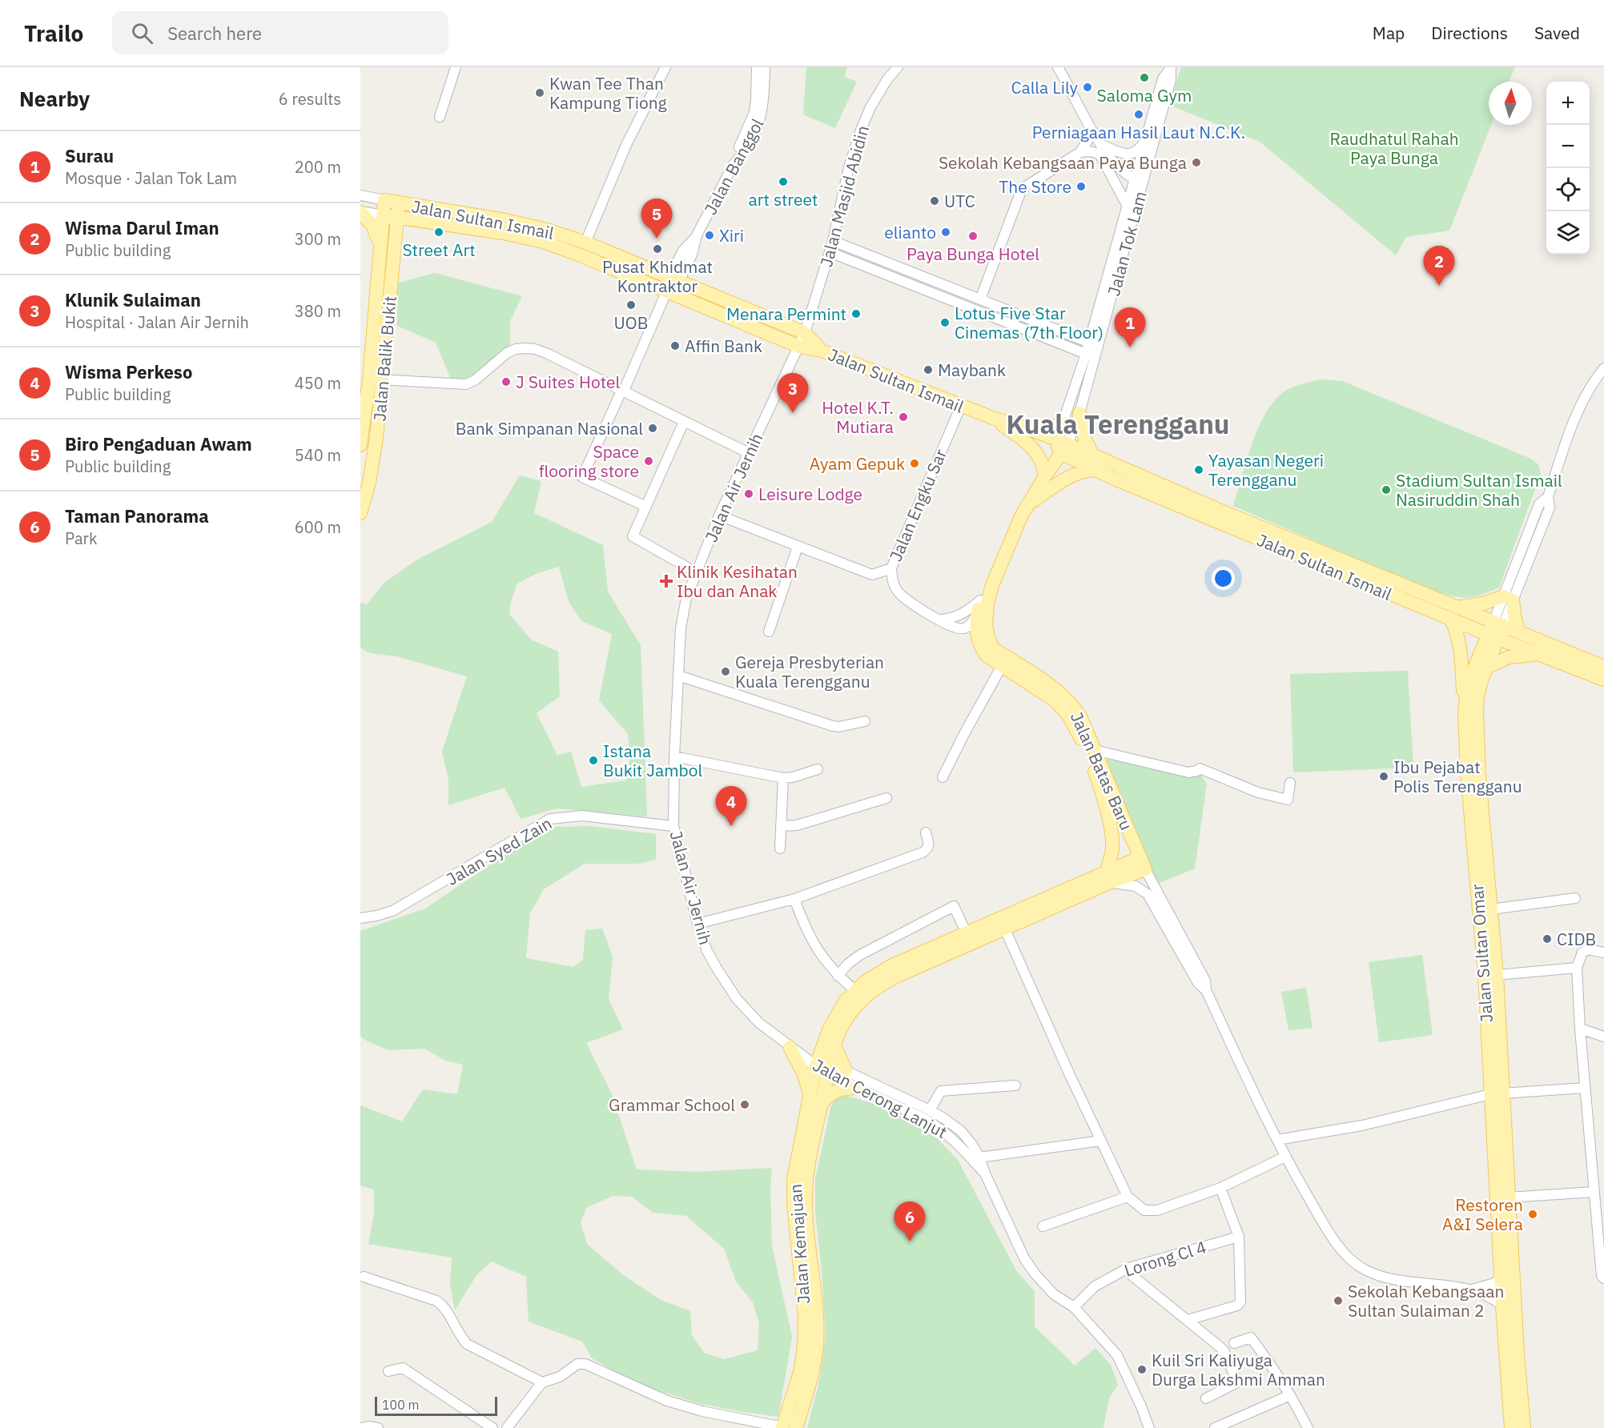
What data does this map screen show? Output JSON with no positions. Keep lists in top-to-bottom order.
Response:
{
  "streets": {
    "main road": [
      "Jalan Sultan Ismail",
      "Jalan Balik Bukit",
      "Jalan Batas Baru",
      "Jalan Sultan Omar",
      "Jalan Kemajuan"
    ],
    "street": [
      "Jalan Banggol",
      "Jalan Masjid Abidin",
      "Jalan Tok Lam",
      "Jalan Air Jernih",
      "Jalan Engku Sar",
      "Jalan Syed Zain",
      "Jalan Cerong Lanjut",
      "Lorong Cl 4"
    ]
  },
  "crossings": [
    ["Jalan Banggol", "Jalan Sultan Ismail"],
    ["Jalan Masjid Abidin", "Jalan Sultan Ismail"],
    ["Jalan Masjid Abidin", "Jalan Air Jernih"],
    ["Jalan Sultan Ismail", "Jalan Tok Lam"],
    ["Jalan Sultan Ismail", "Jalan Balik Bukit"],
    ["Jalan Sultan Ismail", "Jalan Air Jernih"],
    ["Jalan Sultan Ismail", "Jalan Engku Sar"],
    ["Jalan Sultan Ismail", "Jalan Batas Baru"],
    ["Jalan Sultan Ismail", "Jalan Sultan Omar"],
    ["Jalan Tok Lam", "Jalan Batas Baru"],
    ["Jalan Air Jernih", "Jalan Engku Sar"],
    ["Jalan Air Jernih", "Jalan Syed Zain"],
    ["Jalan Air Jernih", "Jalan Cerong Lanjut"],
    ["Jalan Air Jernih", "Jalan Kemajuan"],
    ["Jalan Cerong Lanjut", "Jalan Kemajuan"],
    ["Jalan Cerong Lanjut", "Lorong Cl 4"]
  ],
  "districts": ["Kuala Terengganu"],
  "parks": ["Raudhatul Rahah Paya Bunga"],
  "places": {
    "other": [
      "Saloma Gym",
      "Calla Lily",
      "Kwan Tee Than Kampung Tiong",
      "Perniagaan Hasil Laut N.C.K.",
      "Sekolah Kebangsaan Paya Bunga",
      "art street",
      "The Store",
      "UTC",
      "Street Art",
      "elianto",
      "Xiri",
      "Paya Bunga Hotel",
      "Pusat Khidmat Kontraktor",
      "UOB",
      "Menara Permint",
      "Lotus Five Star Cinemas (7th Floor)",
      "Affin Bank",
      "Maybank",
      "J Suites Hotel",
      "Hotel K.T. Mutiara",
      "Bank Simpanan Nasional",
      "Space flooring store",
      "Ayam Gepuk",
      "Yayasan Negeri Terengganu",
      "Stadium Sultan Ismail Nasiruddin Shah",
      "Leisure Lodge",
      "Gereja Presbyterian Kuala Terengganu",
      "Istana Bukit Jambol",
      "Ibu Pejabat Polis Terengganu",
      "CIDB",
      "Grammar School",
      "Restoren A&I Selera",
      "Sekolah Kebangsaan Sultan Sulaiman 2",
      "Kuil Sri Kaliyuga Durga Lakshmi Amman"
    ],
    "health": ["Klinik Kesihatan Ibu dan Anak"]
  },
  "scale_bar": "100 m",
  "north": "top",
  "page": {
    "header": "Trailo",
    "search": "Search here",
    "nav": ["Map", "Directions", "Saved"],
    "heading": ["Nearby", "6 results"],
    "map_buttons": ["+", "−"],
    "list": [
      {
        "mark": "1",
        "name": "Surau",
        "note": "Mosque · Jalan Tok Lam",
        "value": "200 m"
      },
      {
        "mark": "2",
        "name": "Wisma Darul Iman",
        "note": "Public building",
        "value": "300 m"
      },
      {
        "mark": "3",
        "name": "Klunik Sulaiman",
        "note": "Hospital · Jalan Air Jernih",
        "value": "380 m"
      },
      {
        "mark": "4",
        "name": "Wisma Perkeso",
        "note": "Public building",
        "value": "450 m"
      },
      {
        "mark": "5",
        "name": "Biro Pengaduan Awam",
        "note": "Public building",
        "value": "540 m"
      },
      {
        "mark": "6",
        "name": "Taman Panorama",
        "note": "Park",
        "value": "600 m"
      }
    ],
    "pins": [
      "5",
      "2",
      "1",
      "3",
      "4",
      "6"
    ],
    "scale": "100 m"
  }
}
